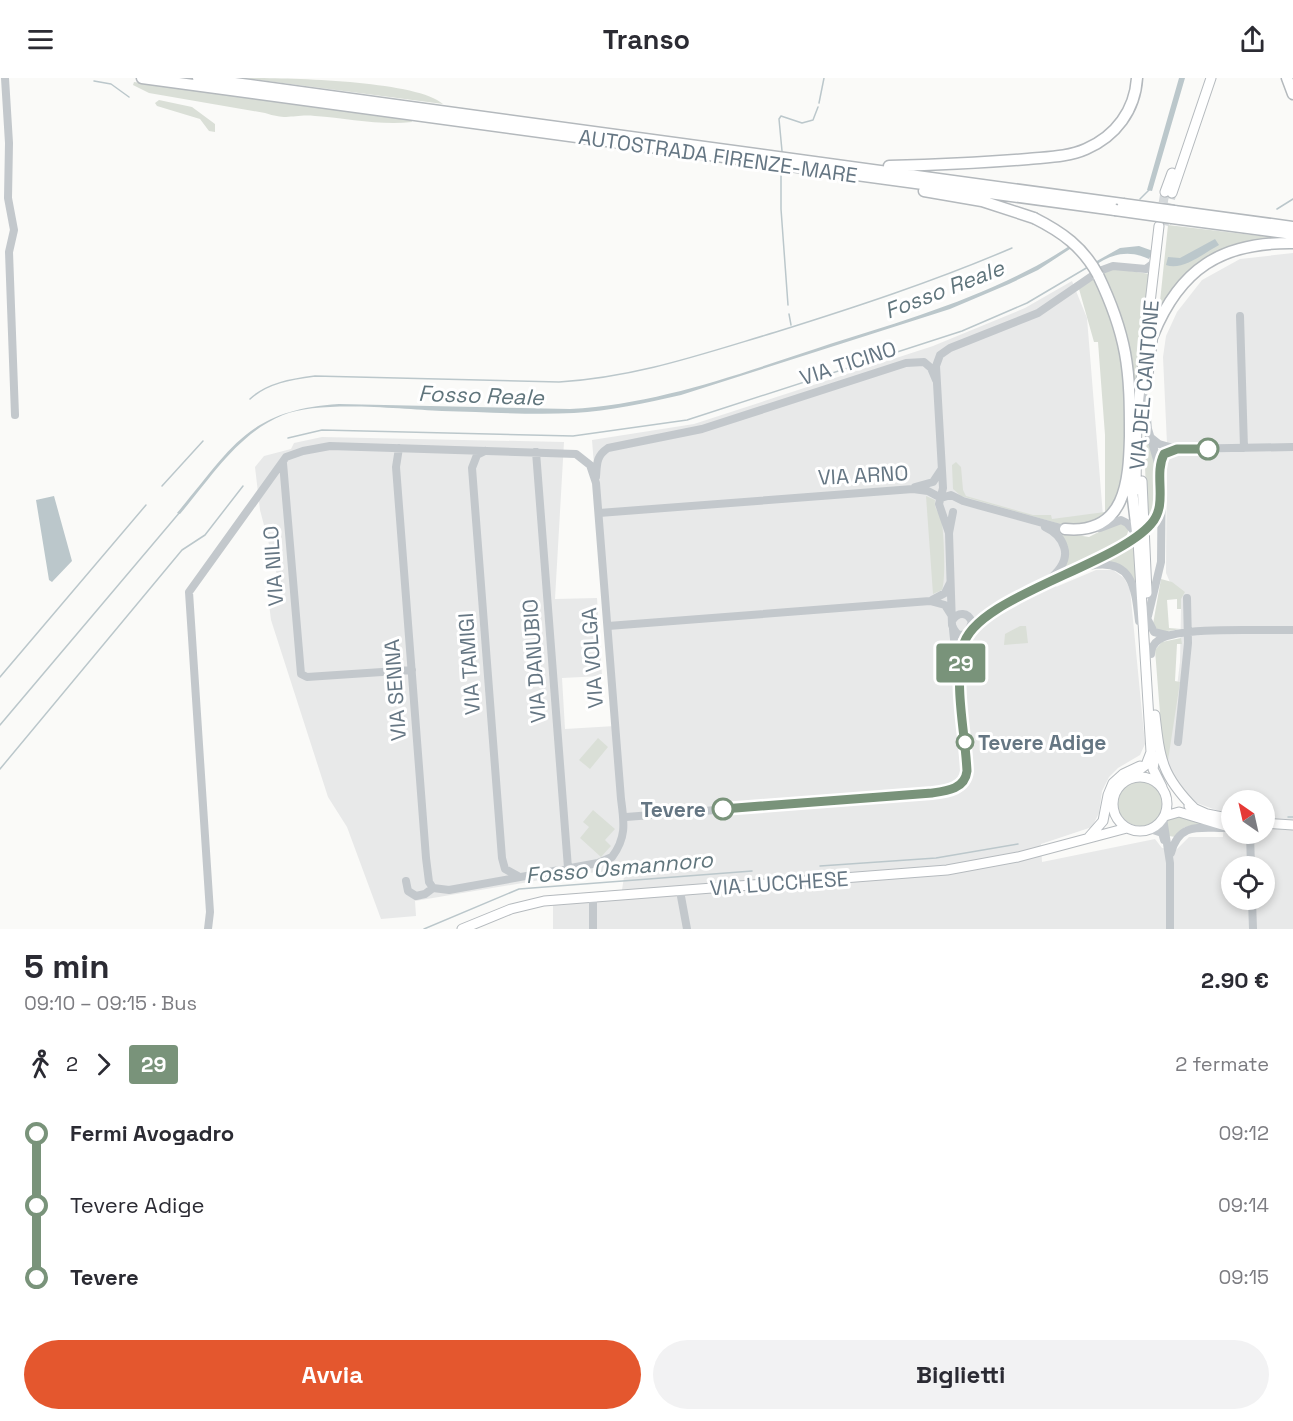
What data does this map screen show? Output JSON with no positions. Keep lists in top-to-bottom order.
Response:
{
  "streets": {
    "highway": ["AUTOSTRADA FIRENZE-MARE"],
    "main road": ["VIA DEL CANTONE", "VIA LUCCHESE"],
    "street": [
      "VIA TICINO",
      "VIA ARNO",
      "VIA NILO",
      "VIA VOLGA",
      "VIA DANUBIO",
      "VIA TAMIGI",
      "VIA SENNA"
    ]
  },
  "crossings": [
    ["AUTOSTRADA FIRENZE-MARE", "VIA DEL CANTONE"],
    ["VIA TICINO", "VIA VOLGA"],
    ["VIA DEL CANTONE", "VIA ARNO"],
    ["VIA DEL CANTONE", "VIA LUCCHESE"],
    ["VIA ARNO", "VIA VOLGA"],
    ["VIA NILO", "VIA SENNA"],
    ["VIA VOLGA", "VIA DANUBIO"],
    ["VIA VOLGA", "VIA SENNA"]
  ],
  "water": ["Fosso Reale", "Fosso Osmannoro"],
  "places": ["Tevere Adige", "Tevere"],
  "lines": ["bus line 29"],
  "north": "top left",
  "page": {
    "header": "Transo",
    "on_map": "29",
    "heading": ["5 min", "09:10 – 09:15 · Bus", "2.90 €"],
    "legs": ["2", "29", "2 fermate"],
    "list": [
      {
        "name": "Fermi Avogadro",
        "value": "09:12"
      },
      {
        "name": "Tevere Adige",
        "value": "09:14"
      },
      {
        "name": "Tevere",
        "value": "09:15"
      }
    ],
    "buttons": ["Avvia", "Biglietti"]
  }
}
